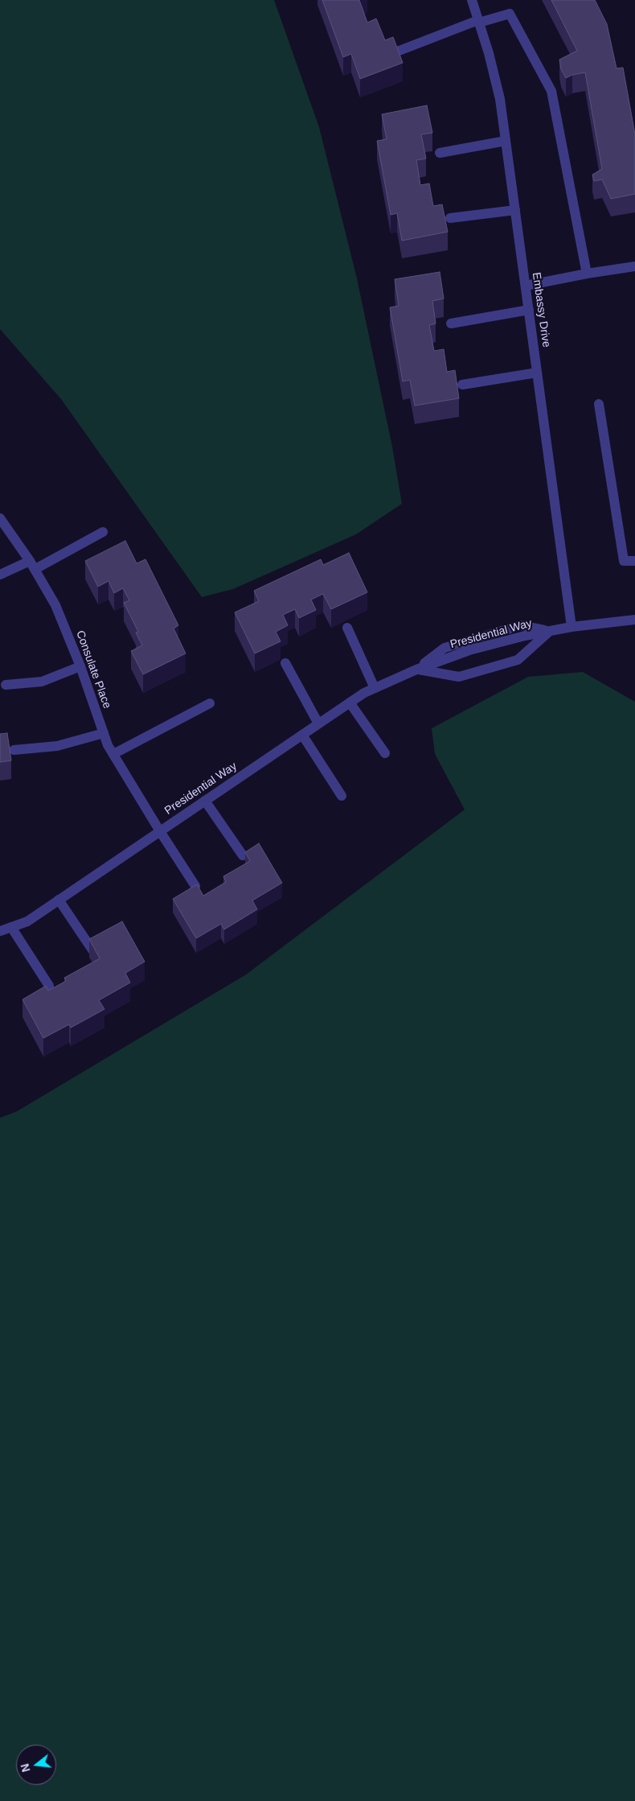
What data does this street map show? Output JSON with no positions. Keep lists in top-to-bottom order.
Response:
{
  "streets": {
    "street": ["Embassy Drive", "Presidential Way", "Consulate Place"]
  },
  "crossings": [
    ["Embassy Drive", "Presidential Way"],
    ["Presidential Way", "Consulate Place"]
  ],
  "north": "left"
}
